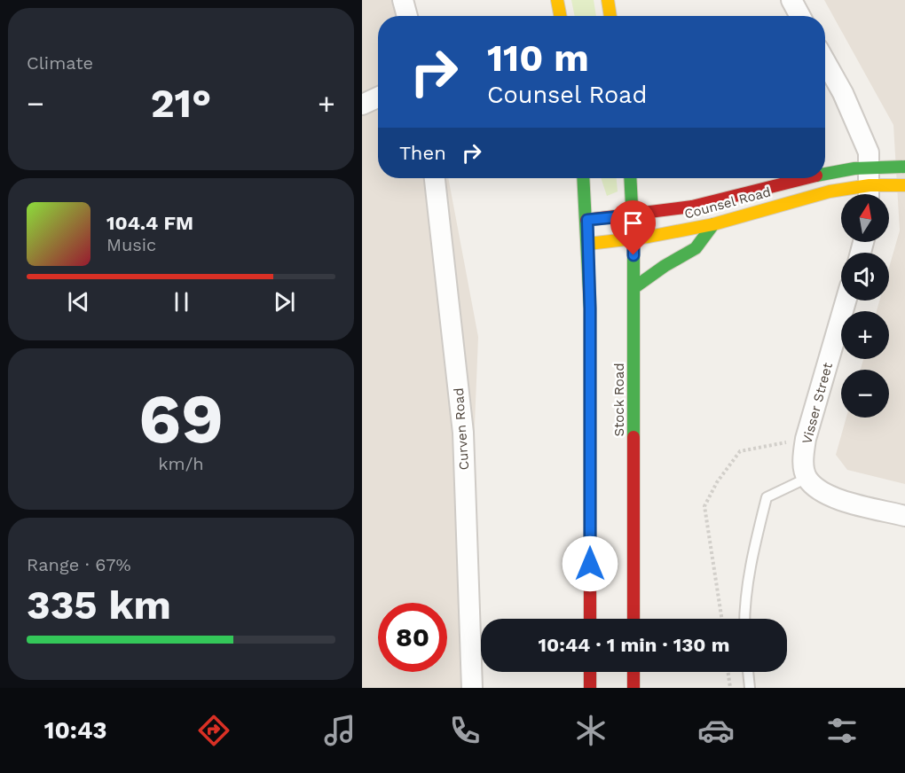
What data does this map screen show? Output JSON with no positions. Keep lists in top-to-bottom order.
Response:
{
  "streets": {
    "main road": ["Counsel Road", "Stock Road"],
    "street": ["Visser Street", "Curven Road"]
  },
  "crossings": [
    ["Counsel Road", "Stock Road"]
  ],
  "north": "top",
  "page": {
    "tile": [
      "Climate",
      ["69", "km/h"],
      ["Range · 67%", "335 km"]
    ],
    "turn": ["110 m", "Counsel Road"],
    "heat": ["−", "21°", "+"],
    "then": "Then",
    "map_buttons": ["+", "−"],
    "song": ["104.4 FM", "Music"],
    "limit": "80",
    "trip": "10:44 · 1 min · 130 m",
    "tabs": "10:43"
  }
}
